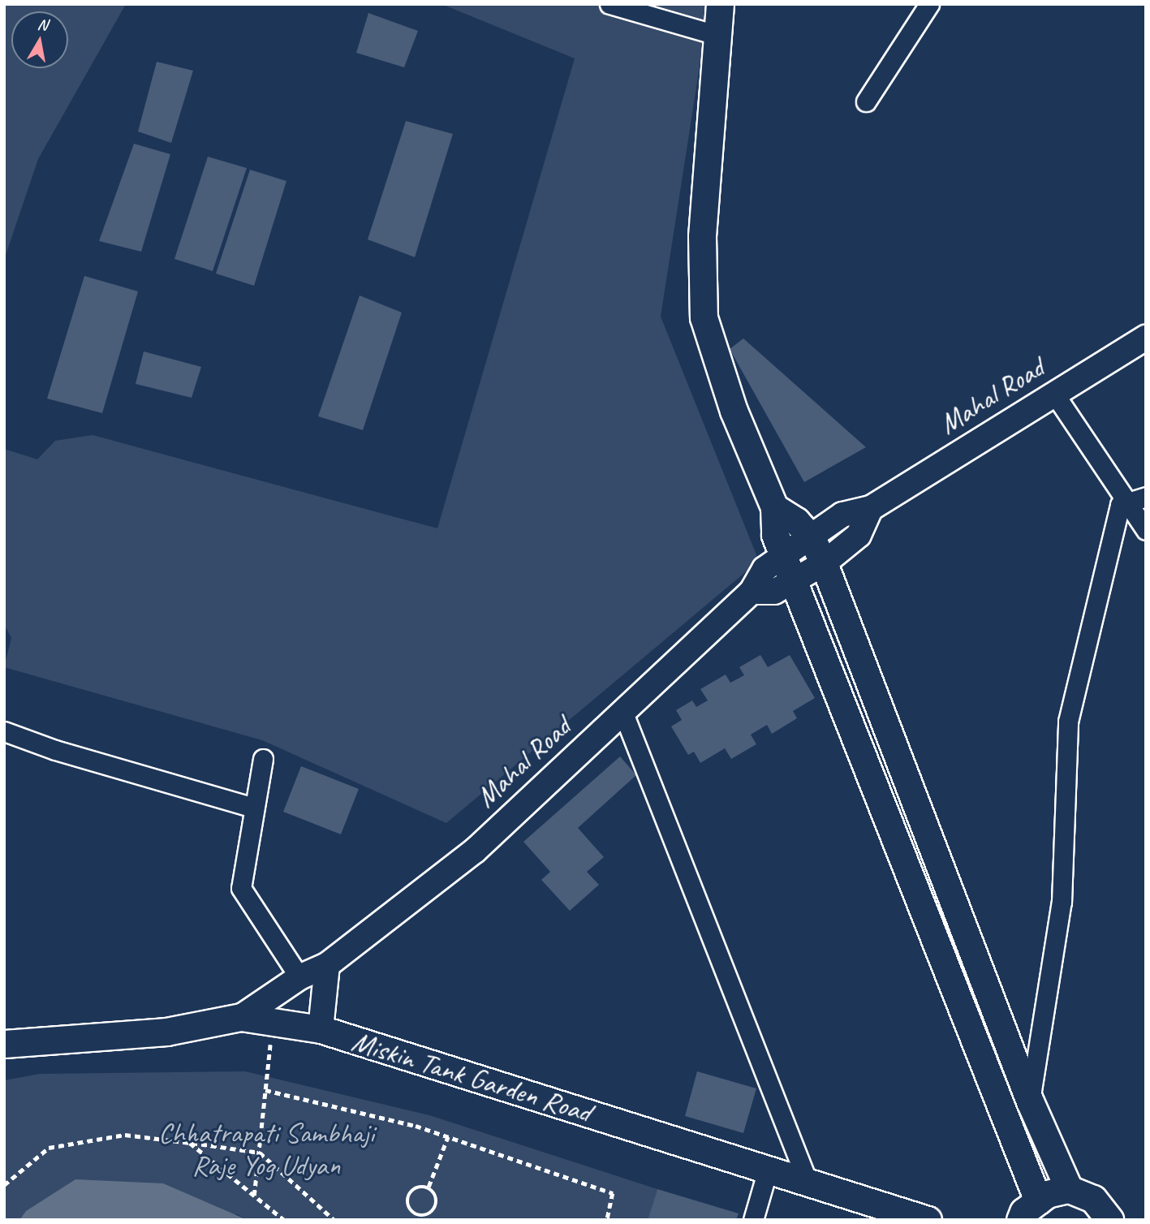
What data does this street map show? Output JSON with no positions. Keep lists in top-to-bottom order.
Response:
{
  "streets": {
    "main road": ["Miskin Tank Garden Road"],
    "street": ["Mahal Road"]
  },
  "crossings": [
    ["Mahal Road", "Miskin Tank Garden Road"]
  ],
  "parks": ["Chhatrapati Sambhaji Raje Yog Udyan"],
  "north": "top"
}
